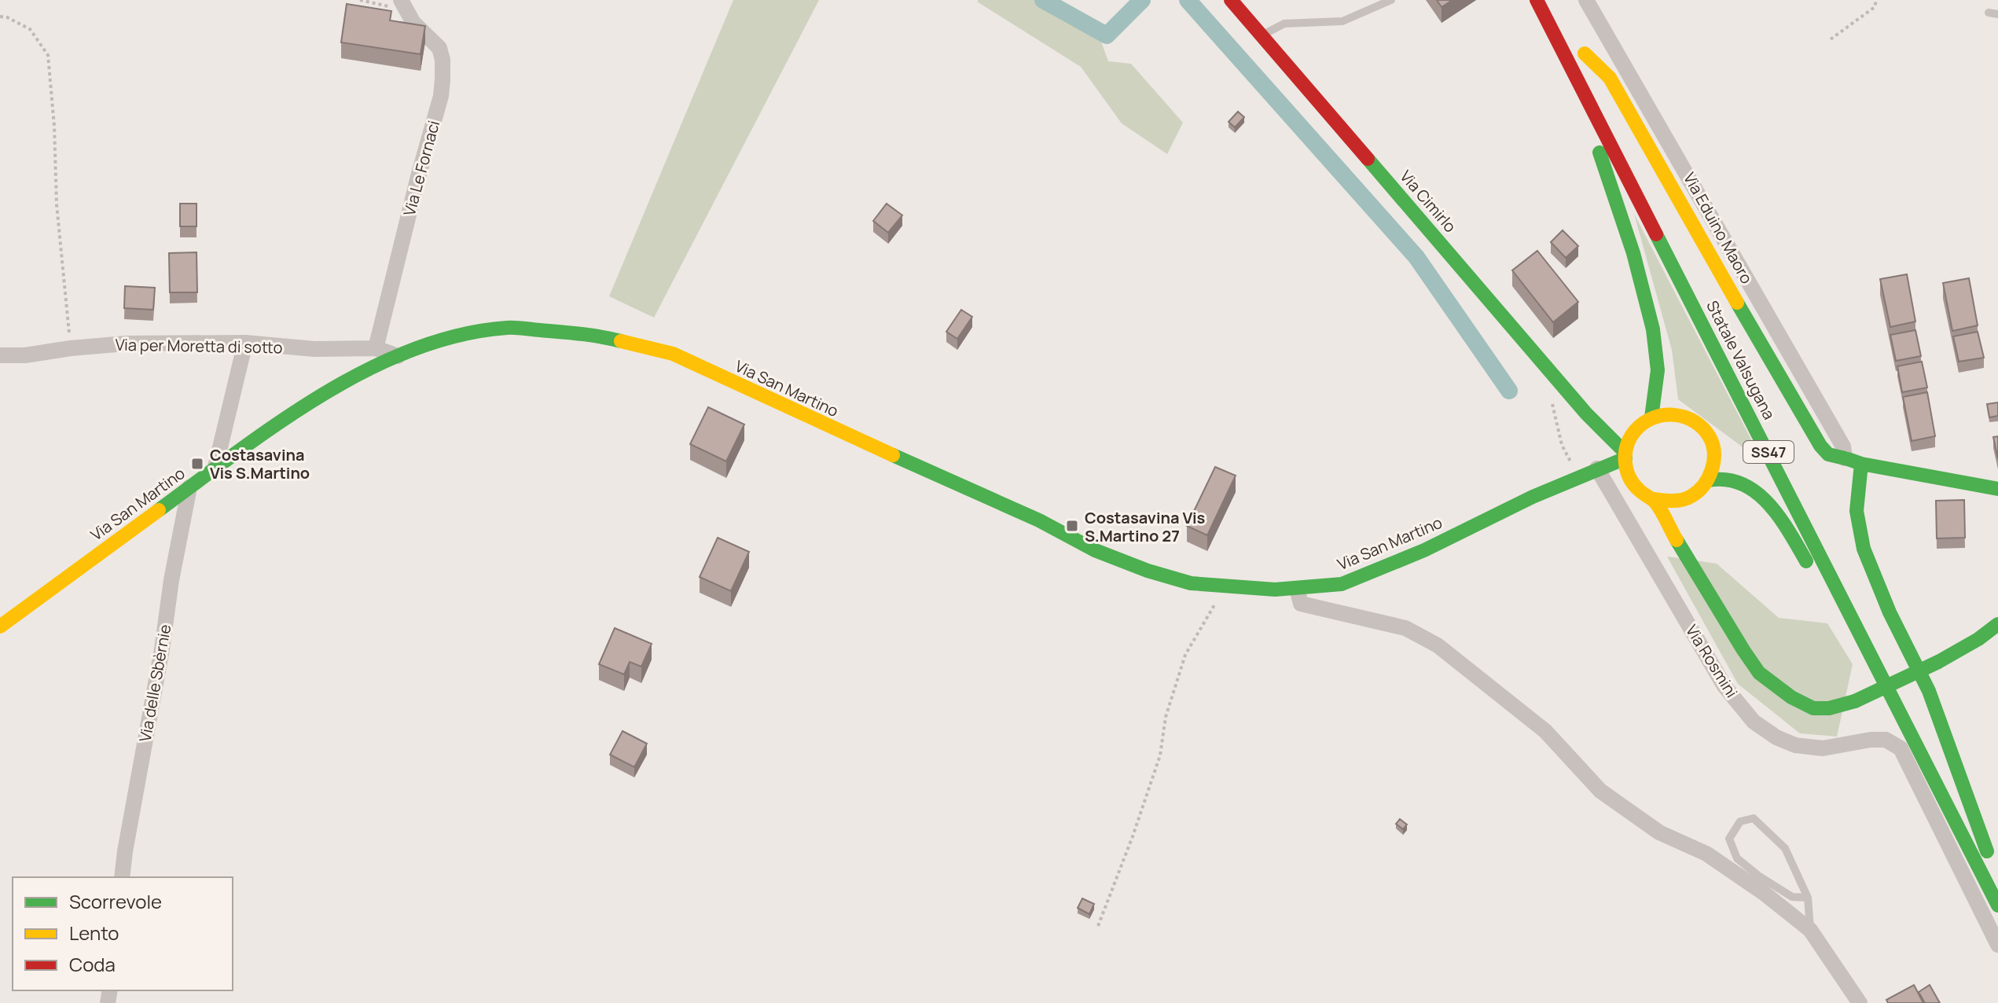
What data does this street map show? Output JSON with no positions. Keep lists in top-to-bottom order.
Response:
{
  "streets": {
    "main road": [
      "Via Cimirlo",
      "Statale Valsugana",
      "Via San Martino",
      "SS47"
    ],
    "street": [
      "Via Le Fornaci",
      "Via Eduino Maoro",
      "Via per Moretta di sotto",
      "Via Rosmini",
      "Via delle Sbèrnie"
    ]
  },
  "crossings": [
    ["Via Le Fornaci", "Via per Moretta di sotto"],
    ["Via Cimirlo", "Via San Martino"],
    ["Via per Moretta di sotto", "Via San Martino"],
    ["Via San Martino", "Via Rosmini"],
    ["Via San Martino", "Via delle Sbèrnie"]
  ],
  "places": {
    "transit": ["Costasavina Vis S.Martino", "Costasavina Vis S.Martino 27"]
  },
  "legend": ["Scorrevole", "Lento", "Coda"]
}
